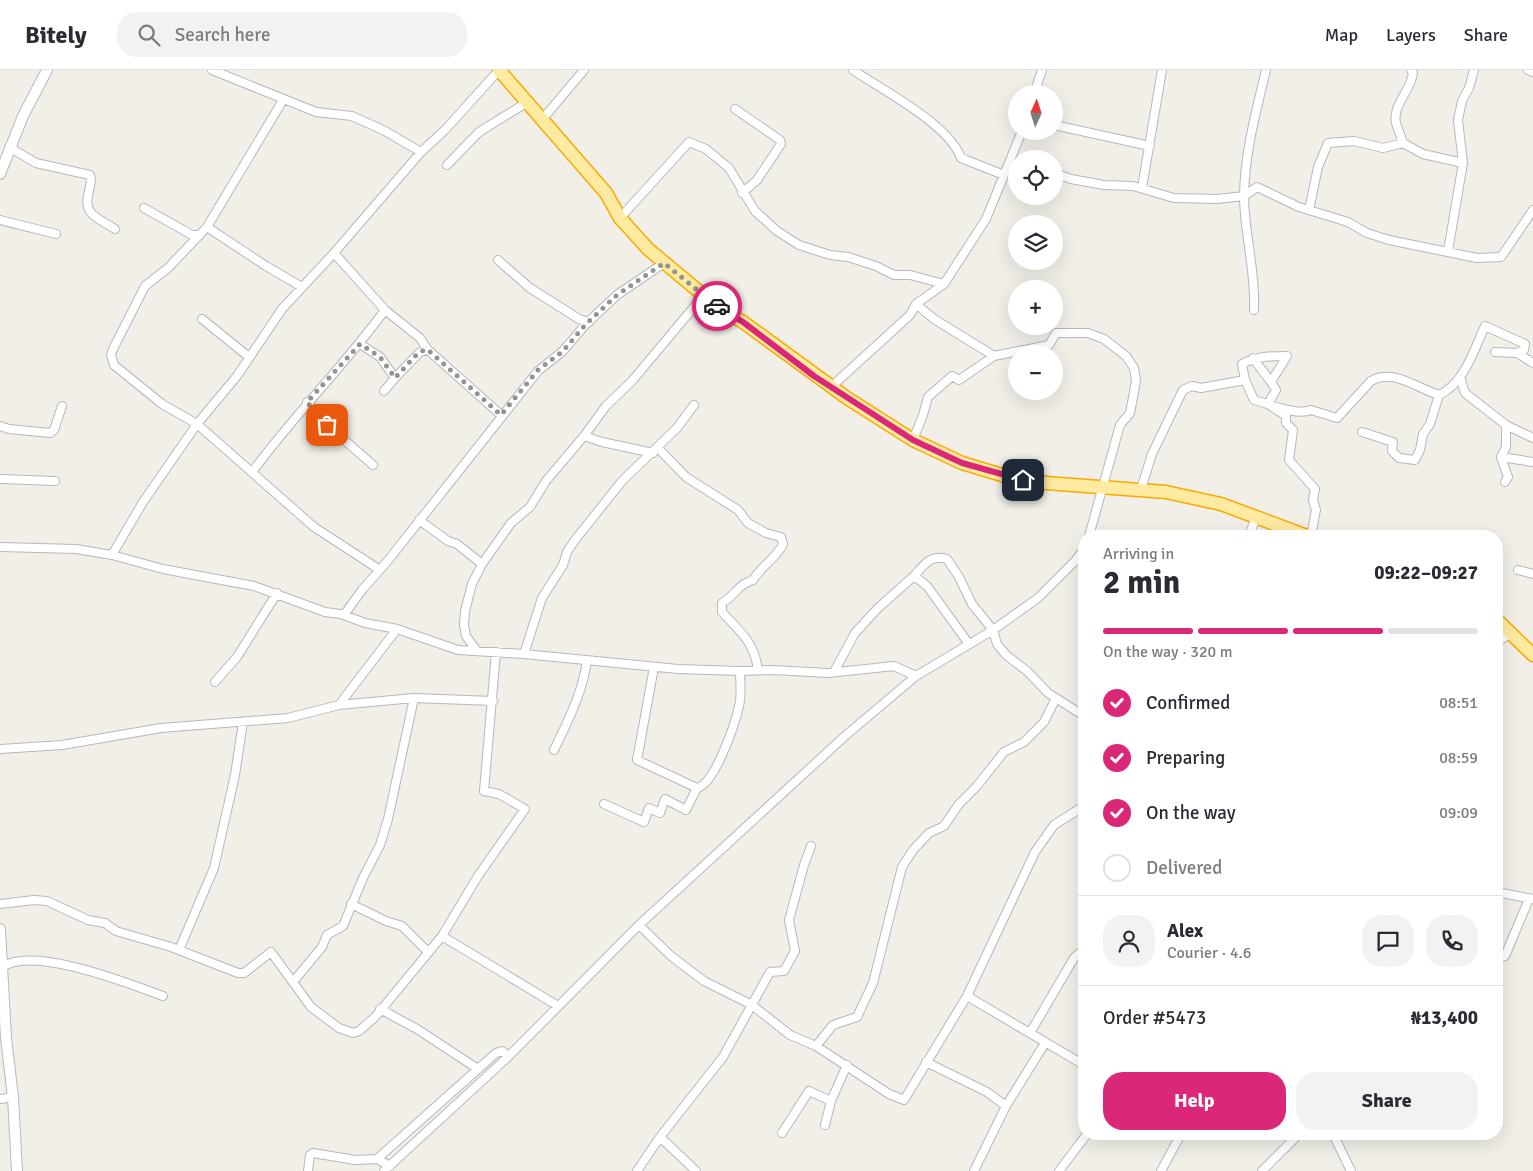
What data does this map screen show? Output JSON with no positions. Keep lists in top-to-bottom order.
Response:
{
  "north": "top",
  "page": {
    "header": "Bitely",
    "search": "Search here",
    "nav": ["Map", "Layers", "Share"],
    "map_buttons": ["+", "−"],
    "heading": ["2 min", "Arriving in", "09:22–09:27"],
    "panel": [
      "Alex",
      "Courier · 4.6",
      "Order #5473",
      "₦13,400"
    ],
    "bar": "On the way · 320 m",
    "list": [
      ["Confirmed", "08:51"],
      ["Preparing", "08:59"],
      ["On the way", "09:09"],
      "Delivered"
    ],
    "buttons": ["Help", "Share"]
  }
}
